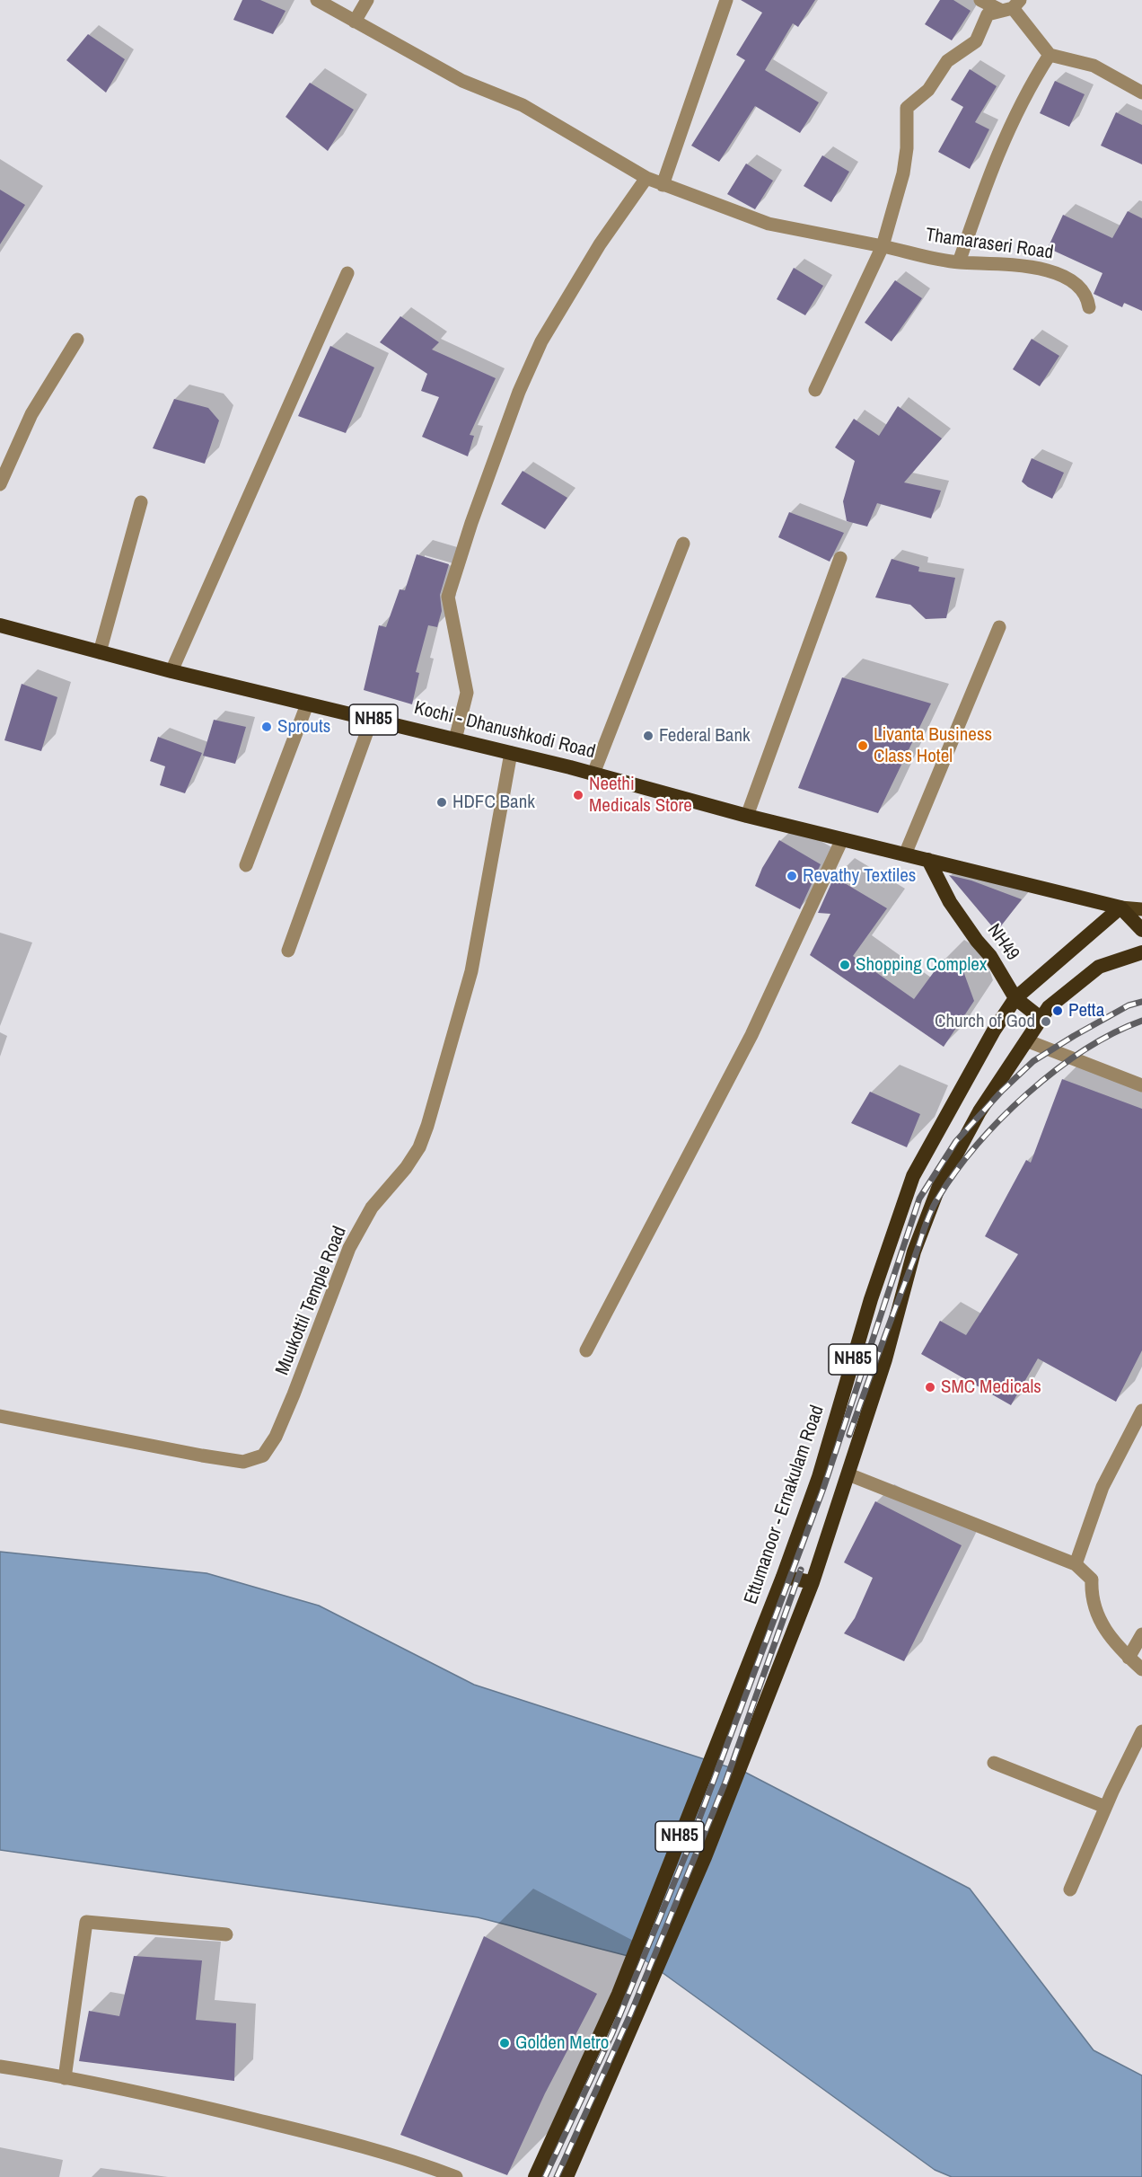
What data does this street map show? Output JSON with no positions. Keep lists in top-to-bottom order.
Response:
{
  "streets": {
    "highway": [
      "NH85",
      "Kochi - Dhanushkodi Road",
      "NH49",
      "Ettumanoor - Ernakulam Road"
    ],
    "street": ["Thamaraseri Road", "Muukottil Temple Road"]
  },
  "crossings": [
    ["Kochi - Dhanushkodi Road", "NH49"],
    ["Kochi - Dhanushkodi Road", "Muukottil Temple Road"],
    ["Kochi - Dhanushkodi Road", "Ettumanoor - Ernakulam Road"],
    ["NH49", "Ettumanoor - Ernakulam Road"]
  ],
  "places": [
    "Sprouts",
    "Federal Bank",
    "Livanta Business Class Hotel",
    "Neethi Medicals Store",
    "HDFC Bank",
    "Revathy Textiles",
    "Shopping Complex",
    "Petta",
    "Church of God",
    "SMC Medicals",
    "Golden Metro"
  ]
}
